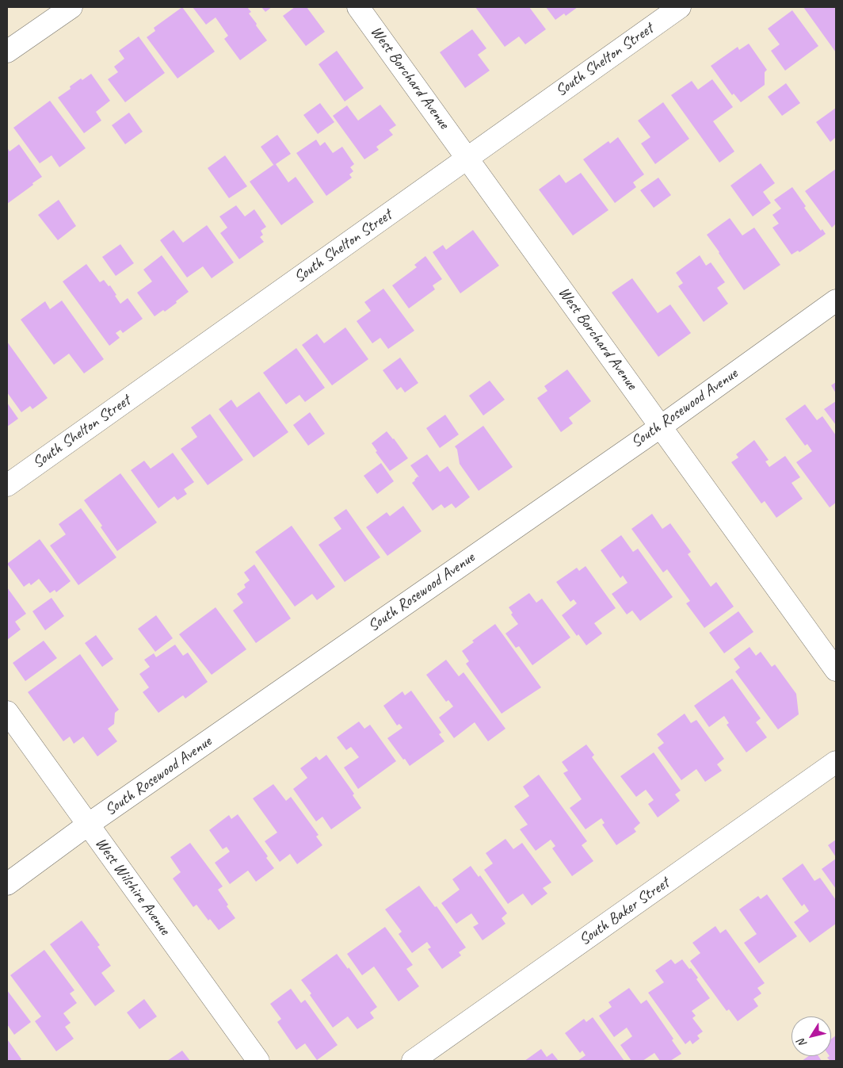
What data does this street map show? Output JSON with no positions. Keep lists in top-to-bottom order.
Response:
{
  "streets": {
    "street": [
      "South Shelton Street",
      "West Borchard Avenue",
      "South Rosewood Avenue",
      "West Wilshire Avenue",
      "South Baker Street"
    ]
  },
  "crossings": [
    ["South Shelton Street", "West Borchard Avenue"],
    ["West Borchard Avenue", "South Rosewood Avenue"],
    ["South Rosewood Avenue", "West Wilshire Avenue"]
  ],
  "north": "bottom left"
}
